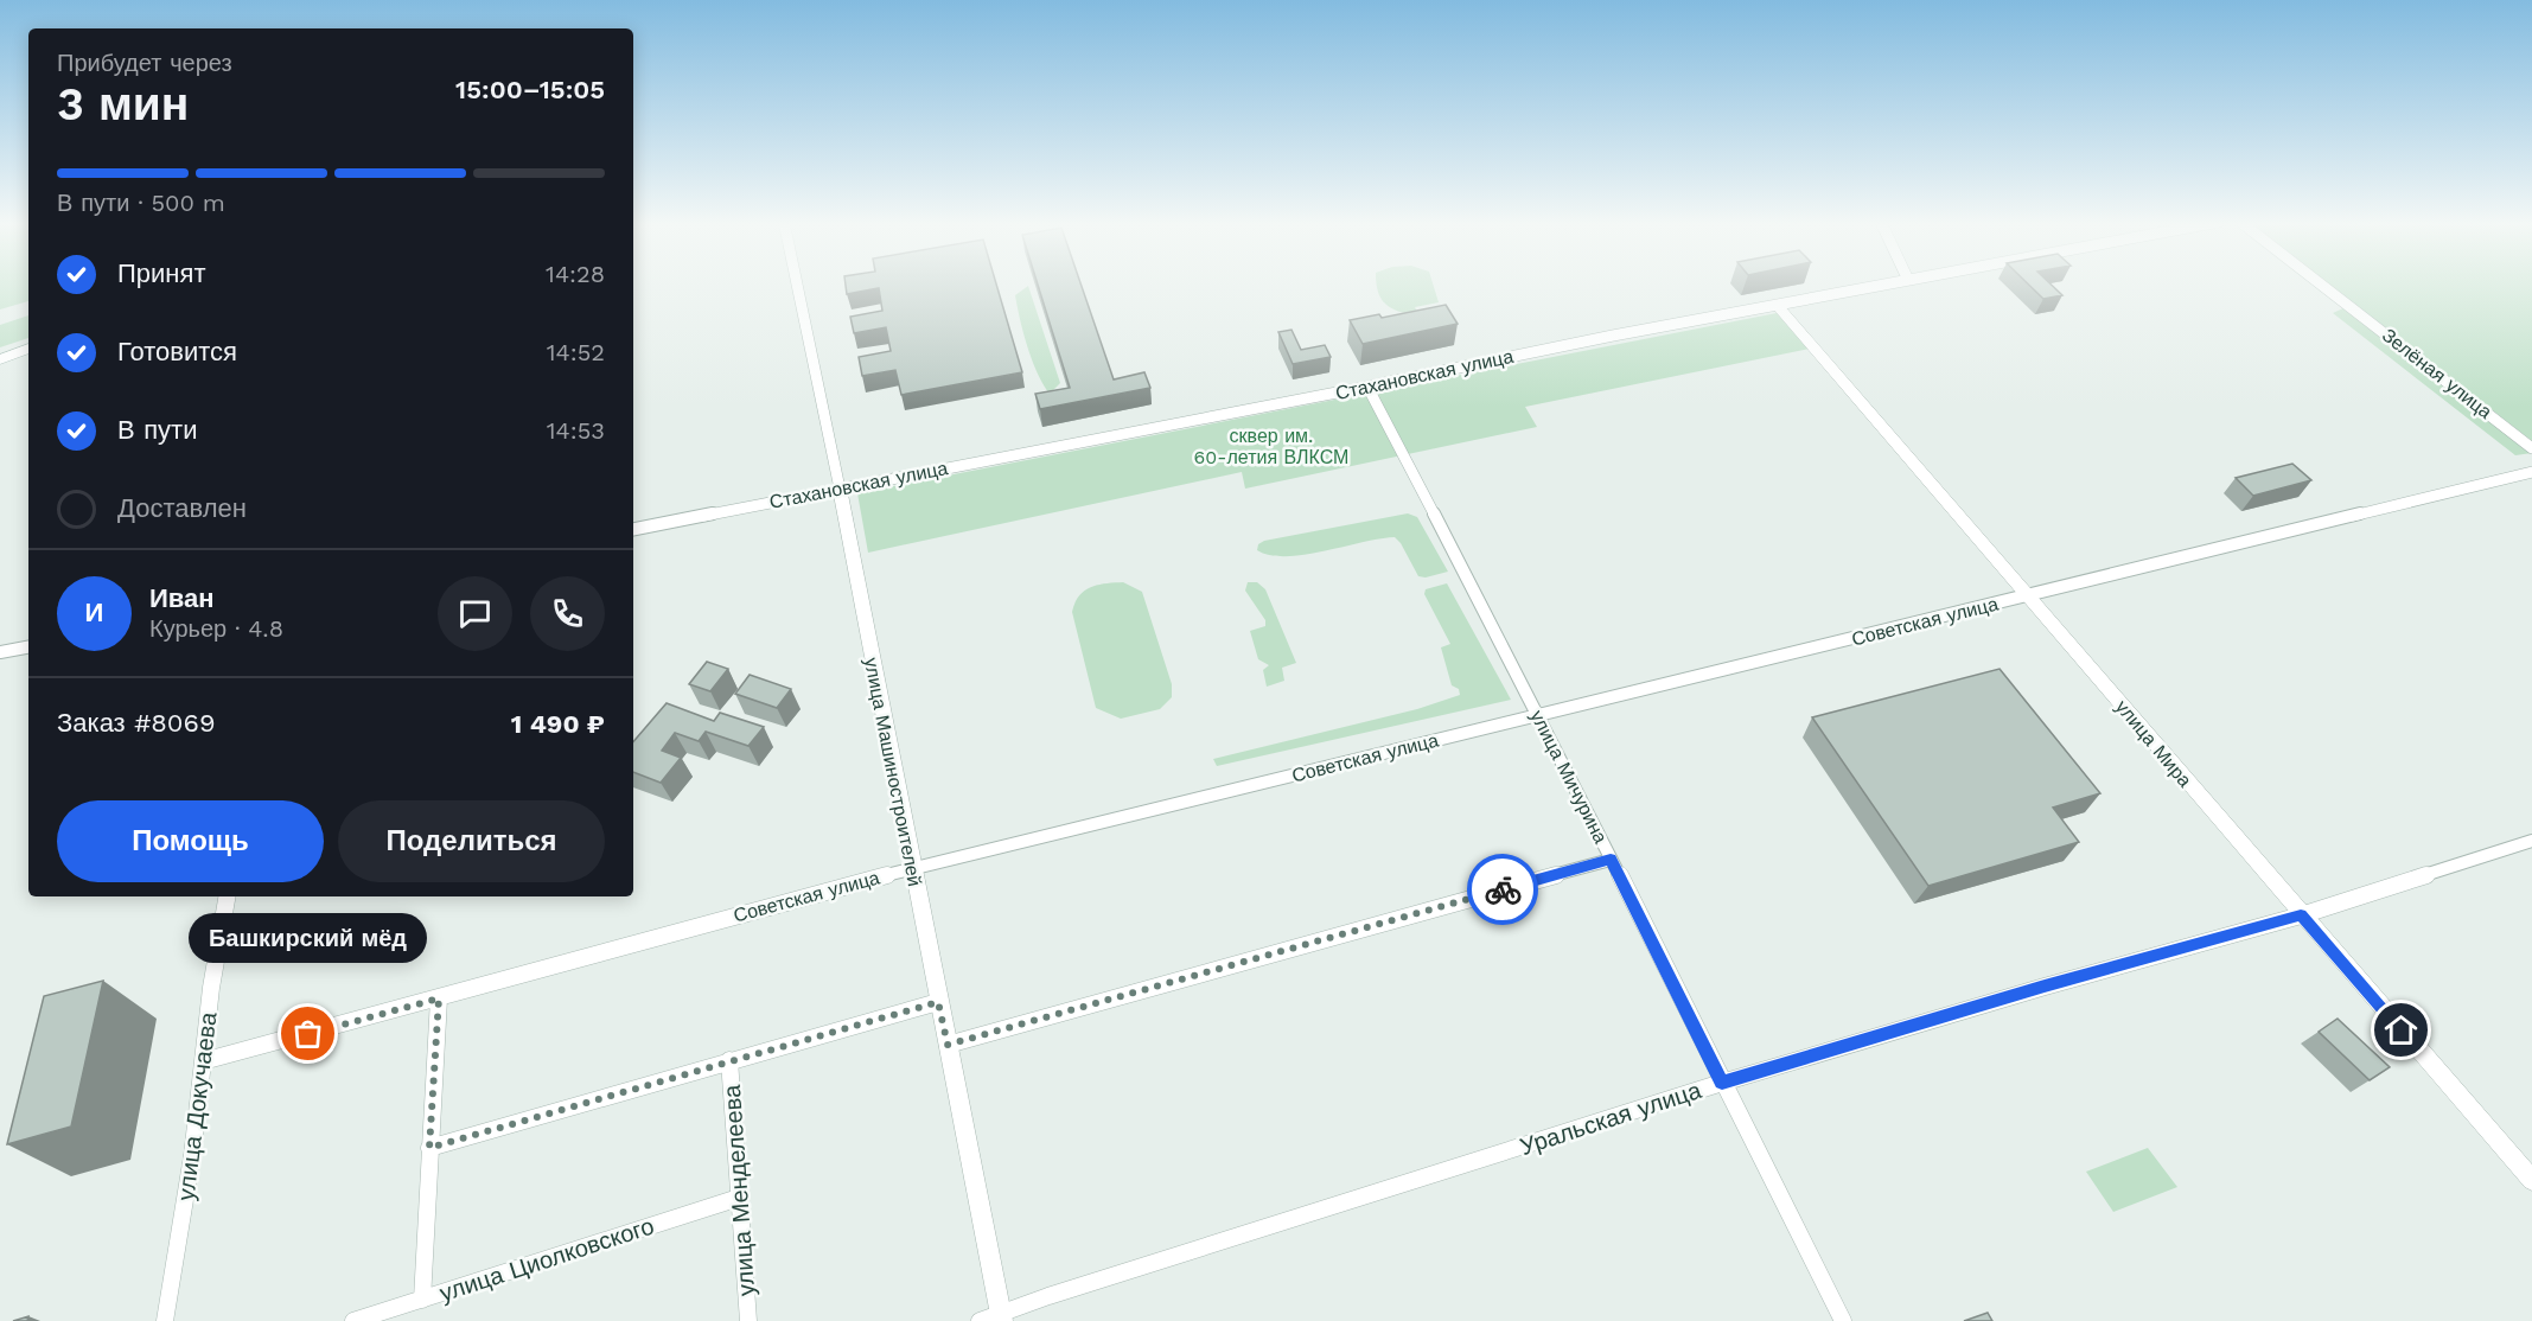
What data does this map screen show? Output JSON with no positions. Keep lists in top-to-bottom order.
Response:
{
  "streets": {
    "street": [
      "Зелёная улица",
      "Стахановская улица",
      "Советская улица",
      "улица Мира",
      "улица Машиностроителей",
      "улица Мичурина",
      "улица Докучаева",
      "Уральская улица",
      "улица Менделеева",
      "улица Циолковского"
    ]
  },
  "crossings": [
    ["Стахановская улица", "улица Мира"],
    ["Стахановская улица", "улица Машиностроителей"],
    ["Стахановская улица", "улица Мичурина"],
    ["Советская улица", "улица Мира"],
    ["Советская улица", "улица Машиностроителей"],
    ["Советская улица", "улица Мичурина"],
    ["Советская улица", "улица Докучаева"],
    ["улица Мира", "Уральская улица"],
    ["улица Машиностроителей", "Уральская улица"],
    ["улица Мичурина", "Уральская улица"],
    ["улица Менделеева", "улица Циолковского"]
  ],
  "parks": ["сквер им. 60-летия ВЛКСМ"],
  "places": ["Башкирский мёд"],
  "page": {
    "heading": ["3 мин", "Прибудет через", "15:00–15:05"],
    "panel": [
      "Иван",
      "Курьер · 4.8",
      "Заказ #8069",
      "1 490 ₽"
    ],
    "bar": "В пути · 500 m",
    "list": [
      ["Принят", "14:28"],
      ["Готовится", "14:52"],
      ["В пути", "14:53"],
      "Доставлен"
    ],
    "round": "И",
    "buttons": ["Помощь", "Поделиться"],
    "bubble": "Башкирский мёд"
  }
}
